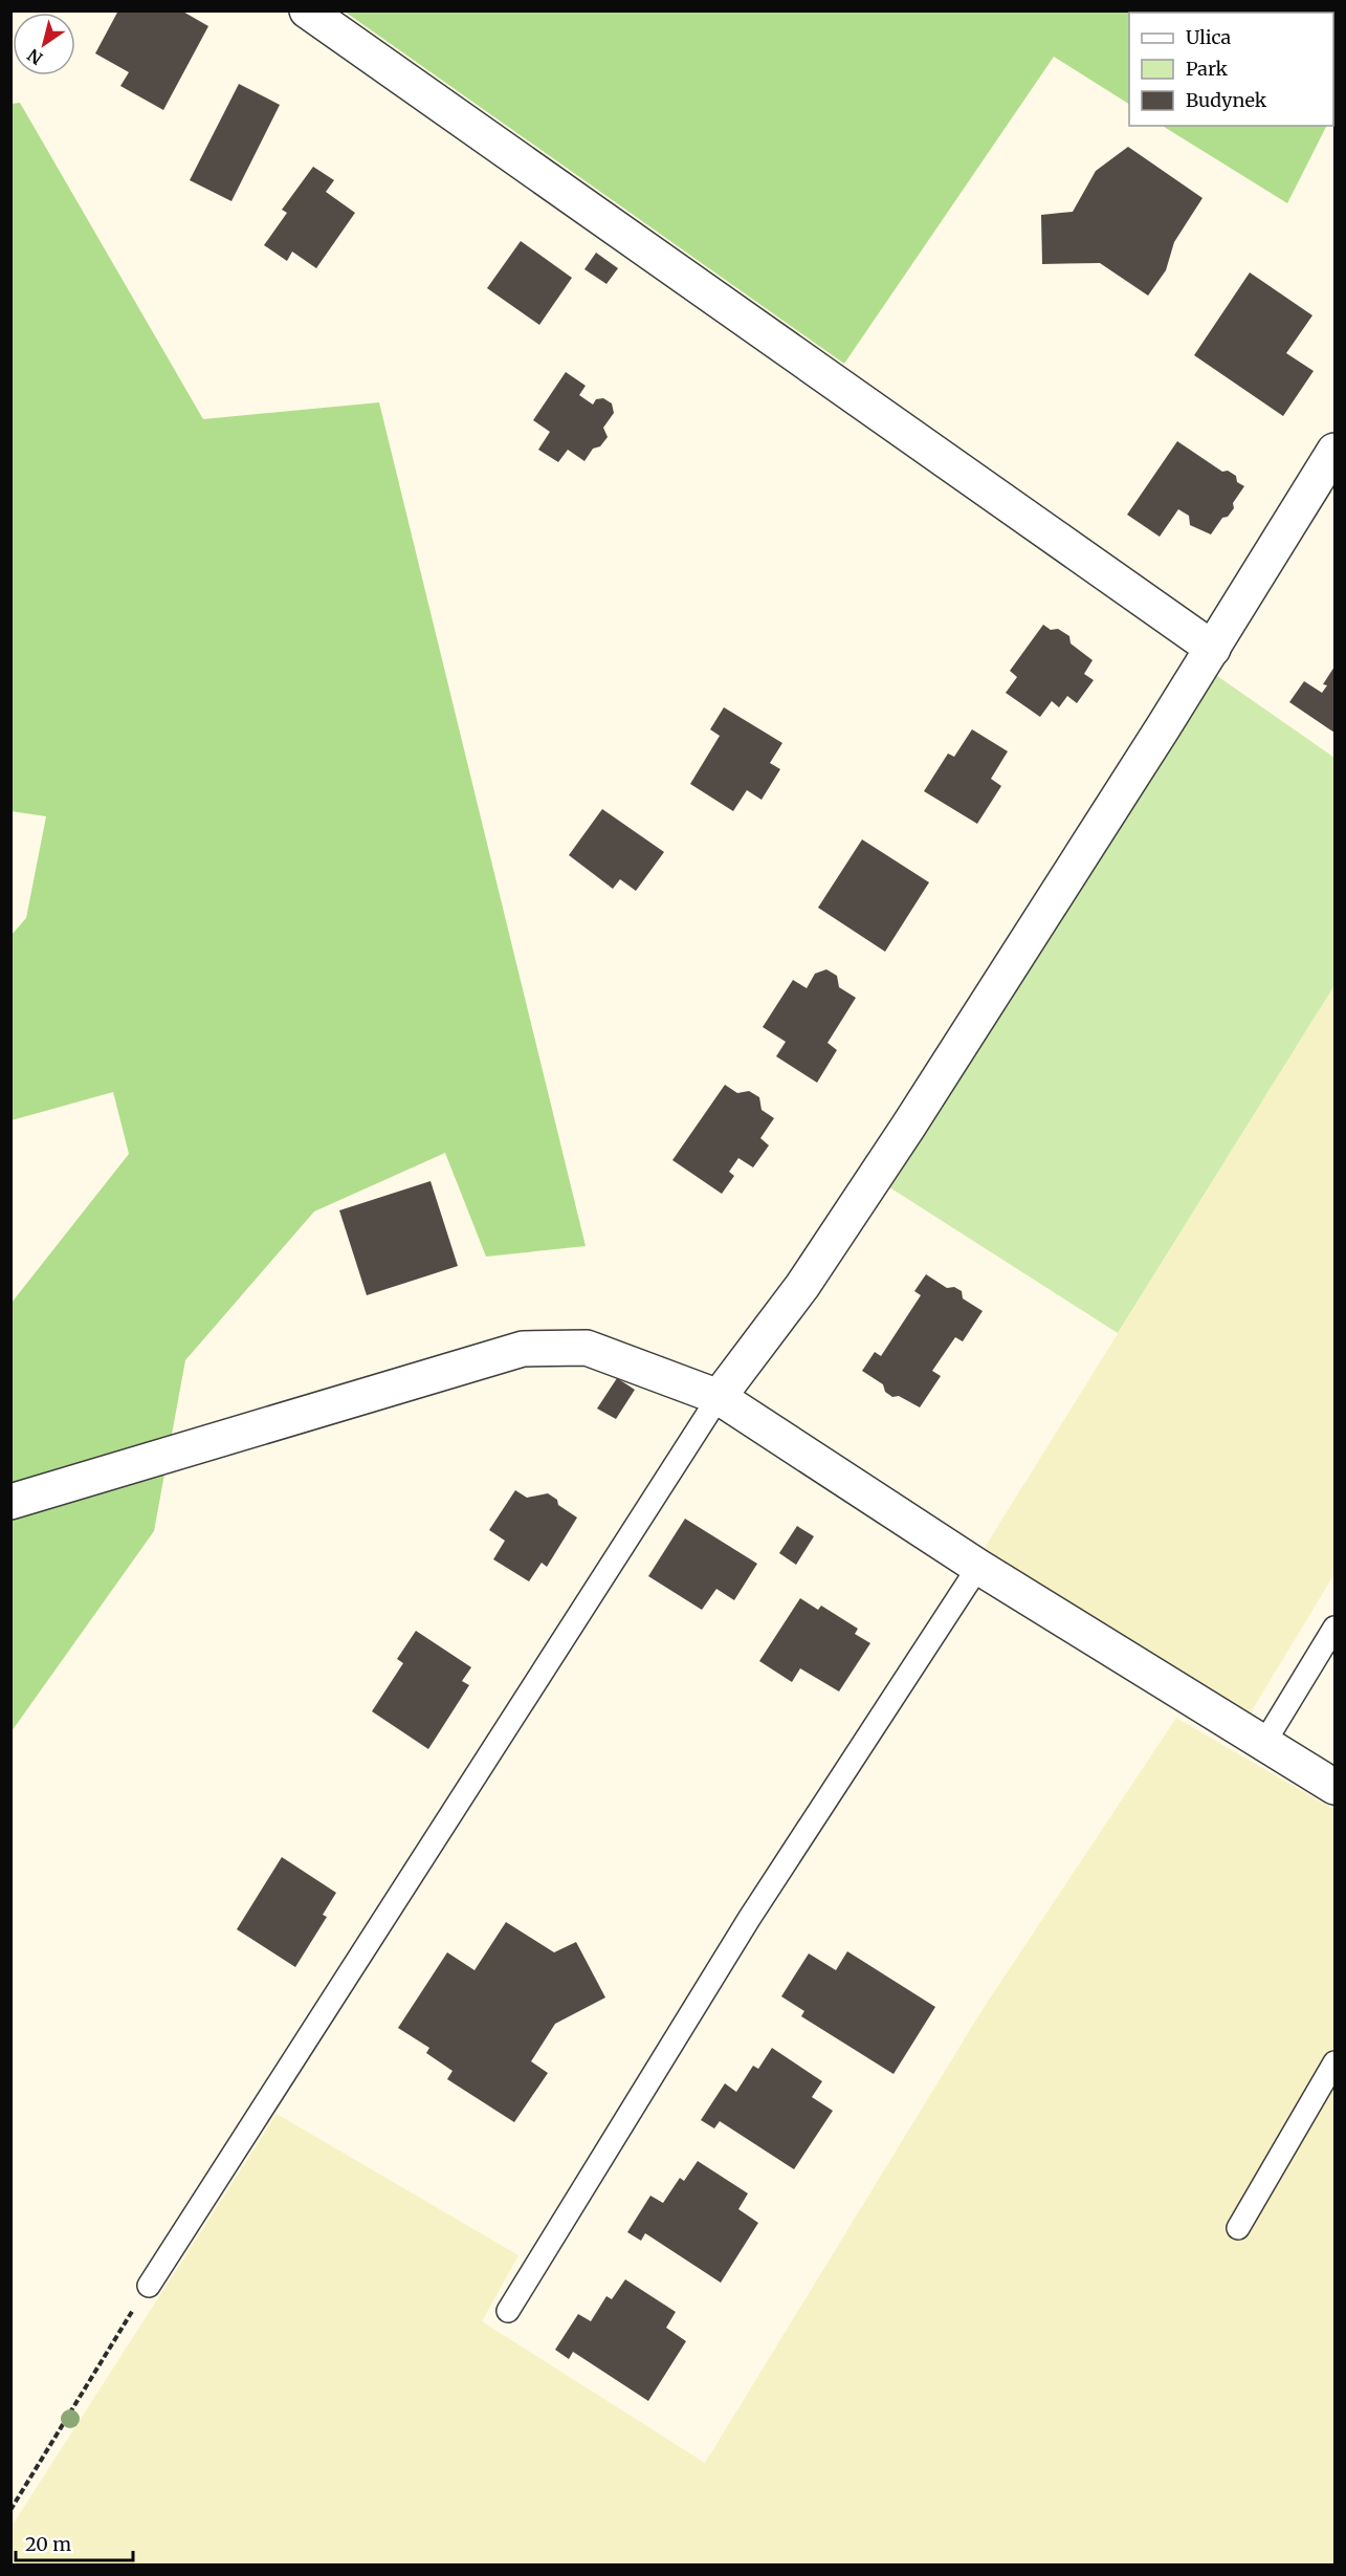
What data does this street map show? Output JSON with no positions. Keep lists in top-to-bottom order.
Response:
{
  "legend": ["Ulica", "Park", "Budynek"],
  "scale_bar": "20 m",
  "north": "bottom left"
}
